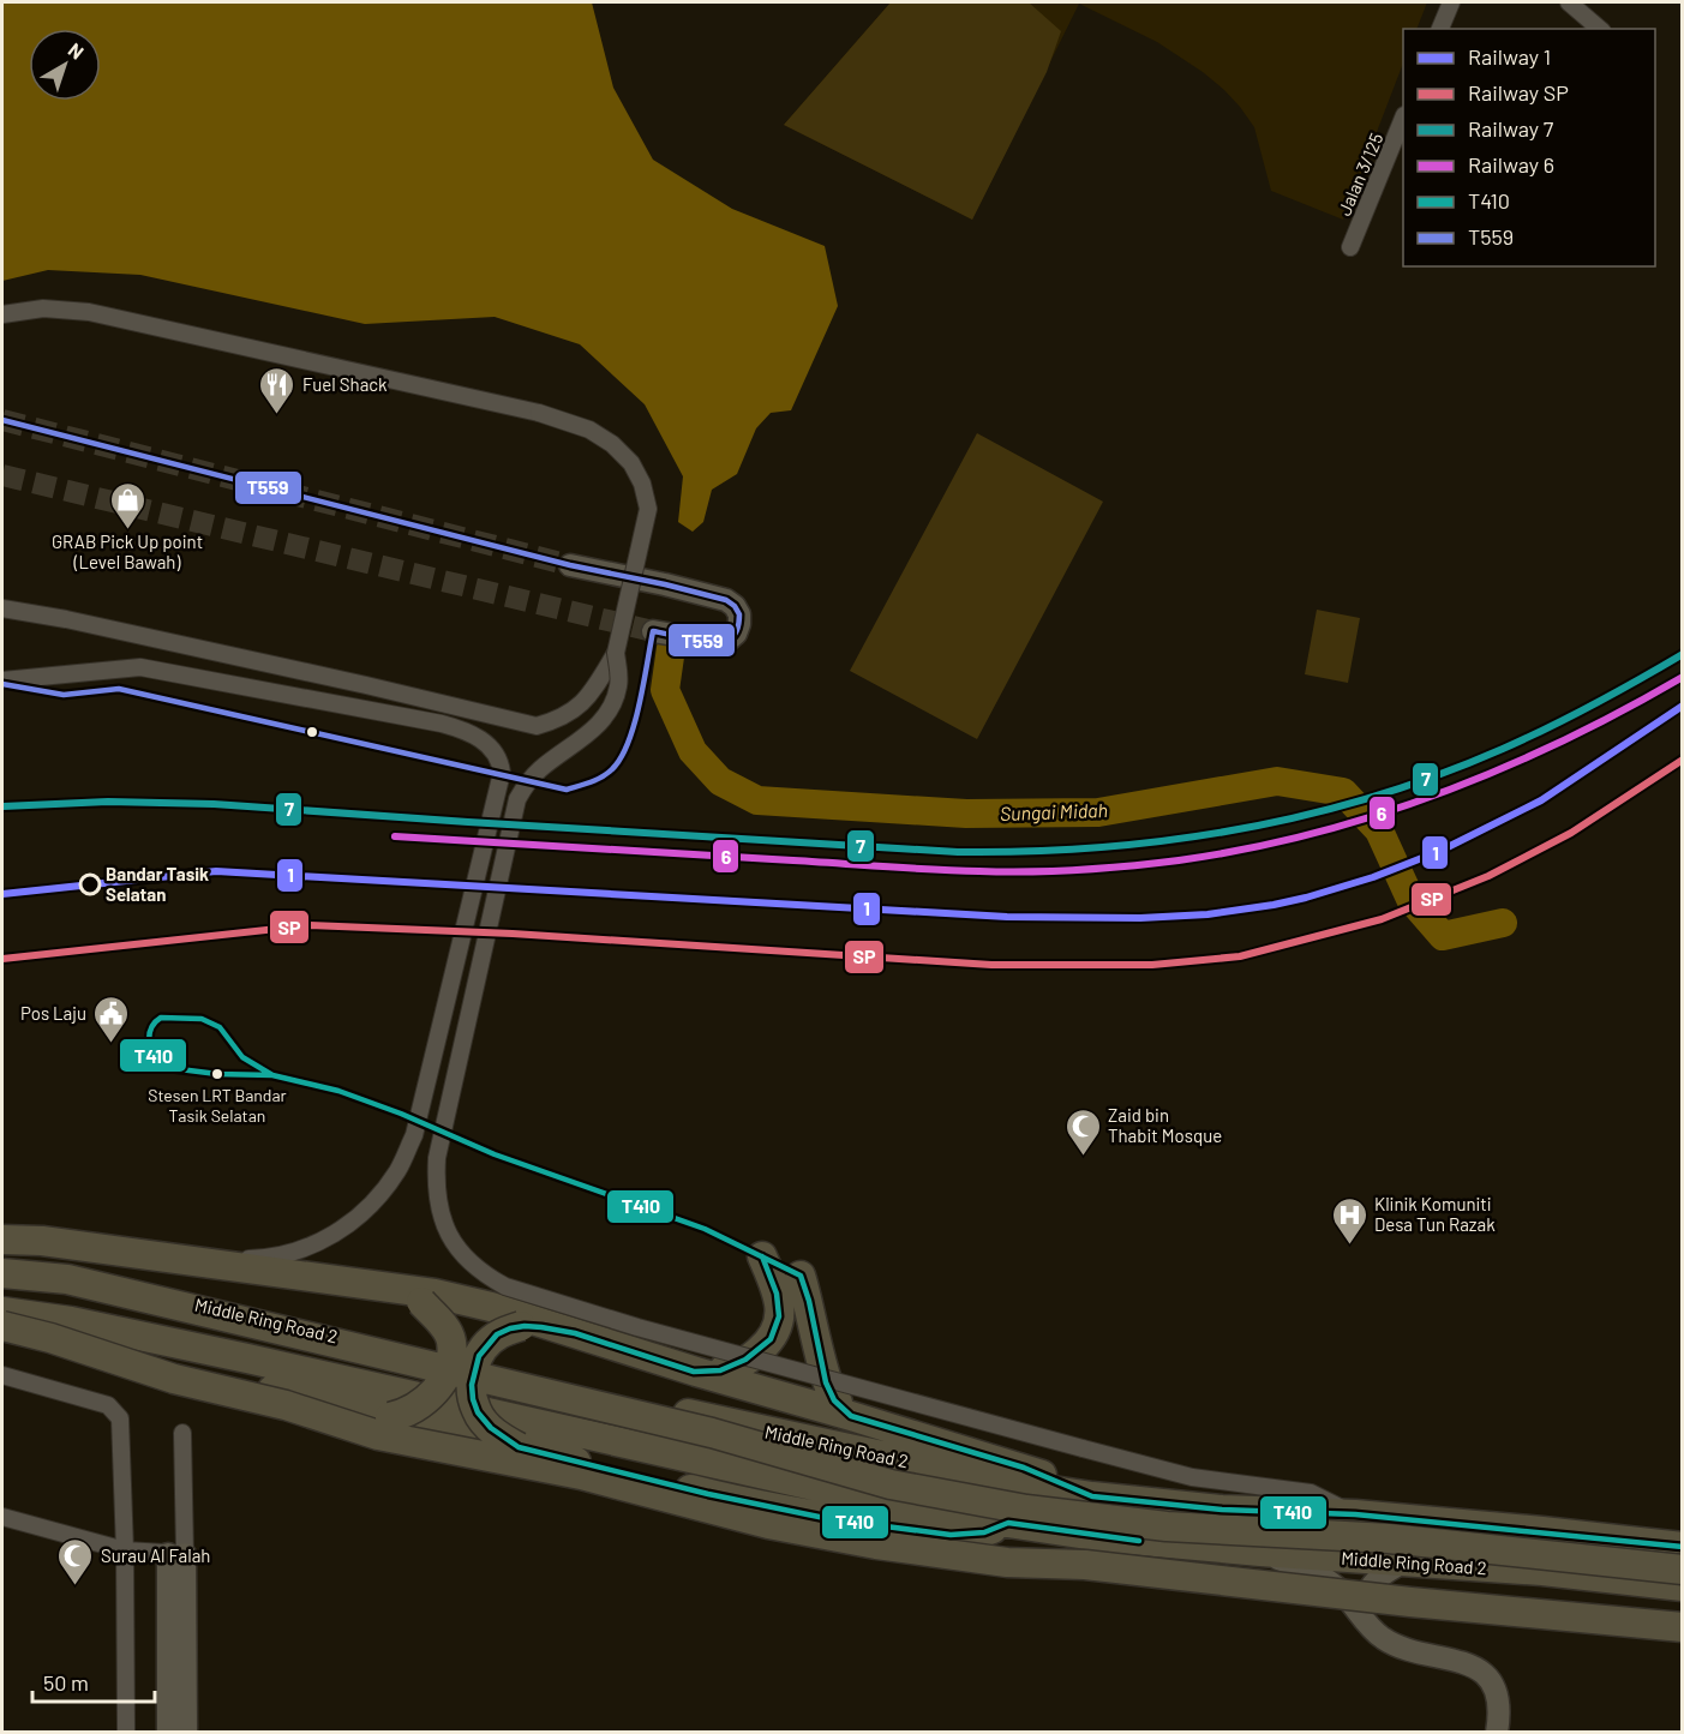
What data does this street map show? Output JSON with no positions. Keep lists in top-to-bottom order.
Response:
{
  "streets": {
    "highway": ["Middle Ring Road 2"],
    "street": ["Jalan 3/125"]
  },
  "water": ["Sungai Midah"],
  "places": {
    "restaurant": ["Fuel Shack"],
    "shop": ["GRAB Pick Up point (Level Bawah)"],
    "other": ["Bandar Tasik Selatan", "Stesen LRT Bandar Tasik Selatan"],
    "public building": ["Pos Laju"],
    "mosque": ["Zaid bin Thabit Mosque", "Surau Al Falah"],
    "hospital": ["Klinik Komuniti Desa Tun Razak"]
  },
  "lines": [
    "transit line T559",
    "rail line 7",
    "rail line 6",
    "rail line 1",
    "rail line SP",
    "transit line T410"
  ],
  "legend": [
    "Railway 1",
    "Railway SP",
    "Railway 7",
    "Railway 6",
    "T410",
    "T559"
  ],
  "scale_bar": "50 m",
  "north": "top right"
}
